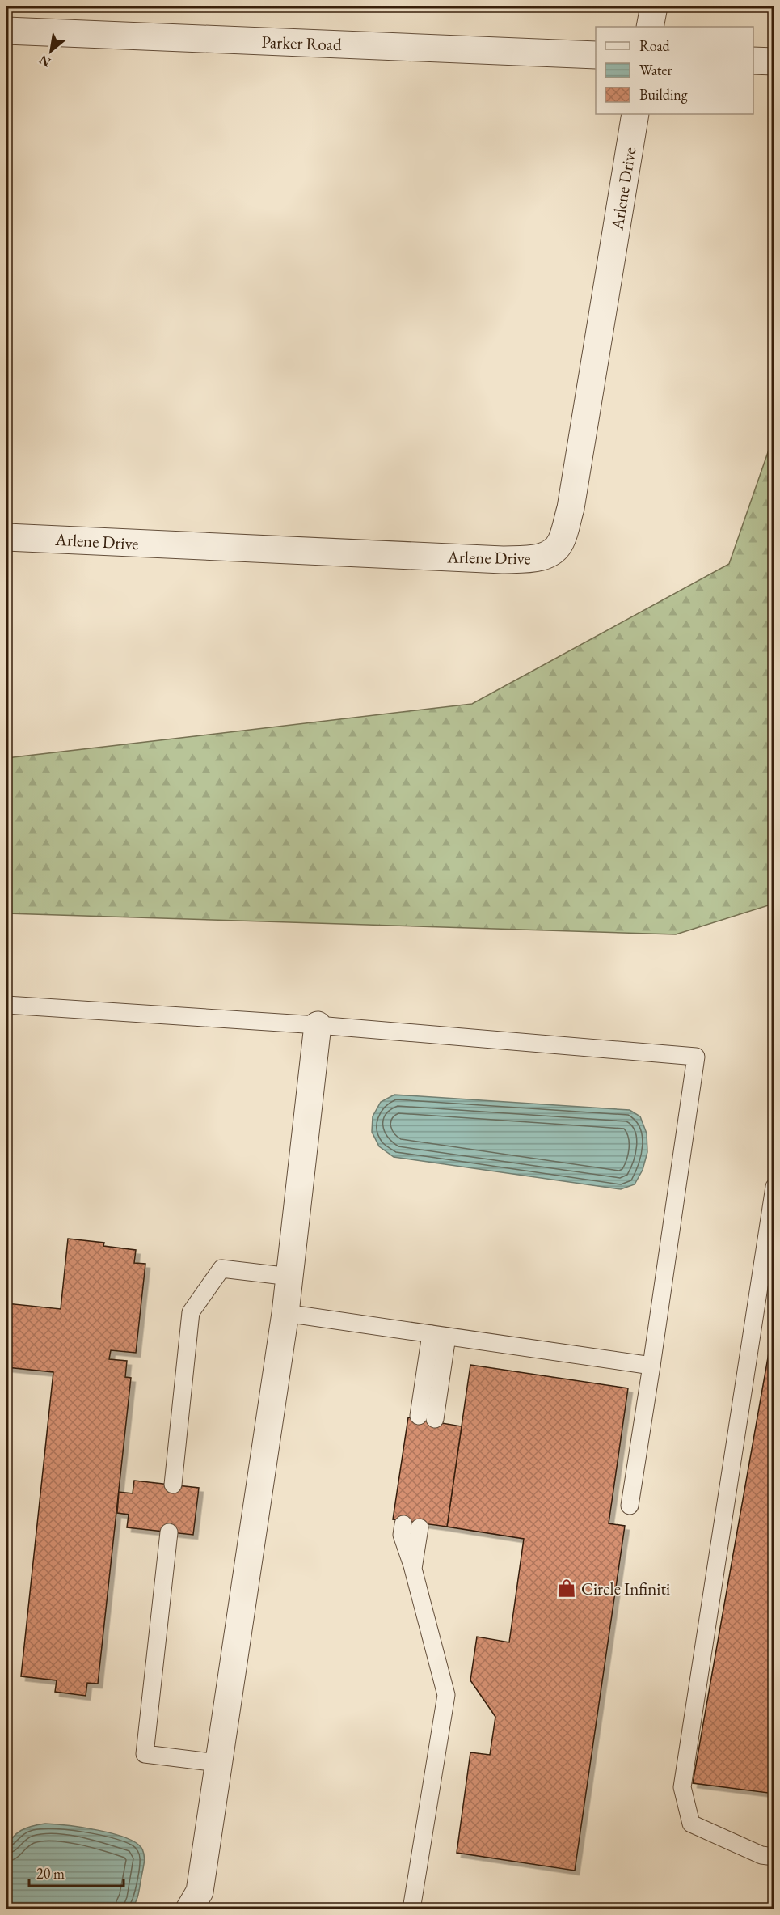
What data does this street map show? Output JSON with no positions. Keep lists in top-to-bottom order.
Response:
{
  "streets": {
    "street": ["Parker Road", "Arlene Drive"]
  },
  "places": {
    "shop": ["Circle Infiniti"]
  },
  "legend": ["Road", "Water", "Building"],
  "scale_bar": "20 m",
  "north": "bottom left"
}
